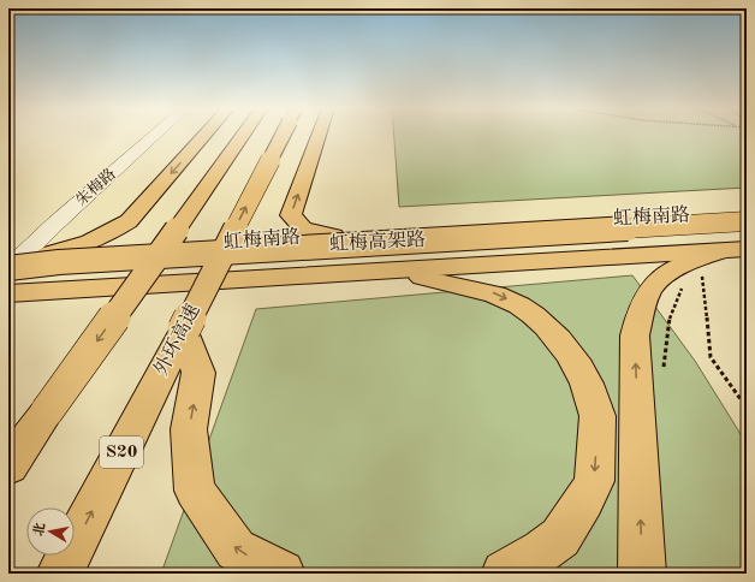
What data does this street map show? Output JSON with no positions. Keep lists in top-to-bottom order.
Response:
{
  "streets": {
    "main road": [
      "虹梅南路",
      "虹梅高架路",
      "外环高速",
      "S20"
    ],
    "street": ["朱梅路"]
  },
  "crossings": [
    ["朱梅路", "虹梅南路"],
    ["朱梅路", "虹梅高架路"],
    ["虹梅南路", "虹梅高架路"]
  ],
  "north": "left"
}
